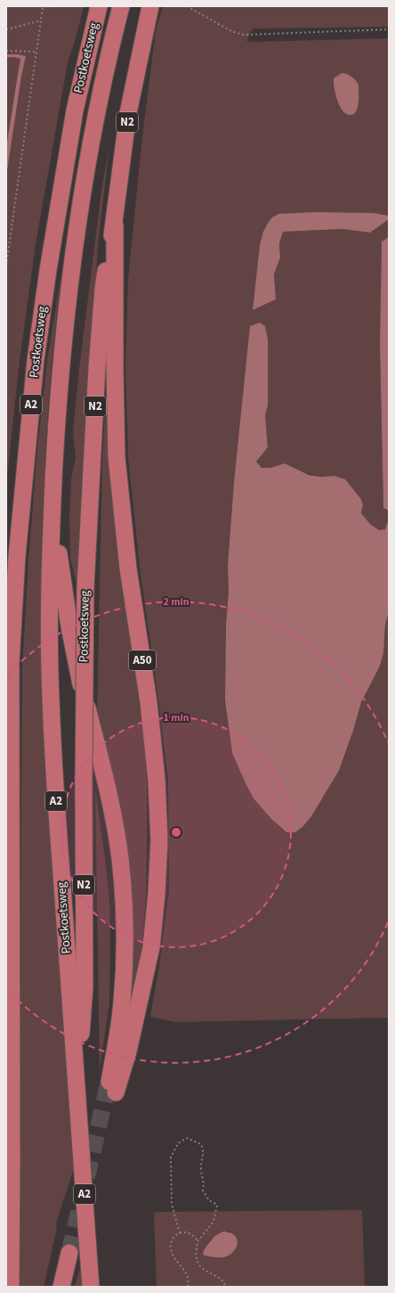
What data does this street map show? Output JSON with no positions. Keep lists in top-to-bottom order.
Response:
{
  "streets": {
    "highway": [
      "Postkoetsweg",
      "N2",
      "A2",
      "A50"
    ]
  },
  "rings": ["2 min", "1 min"]
}
